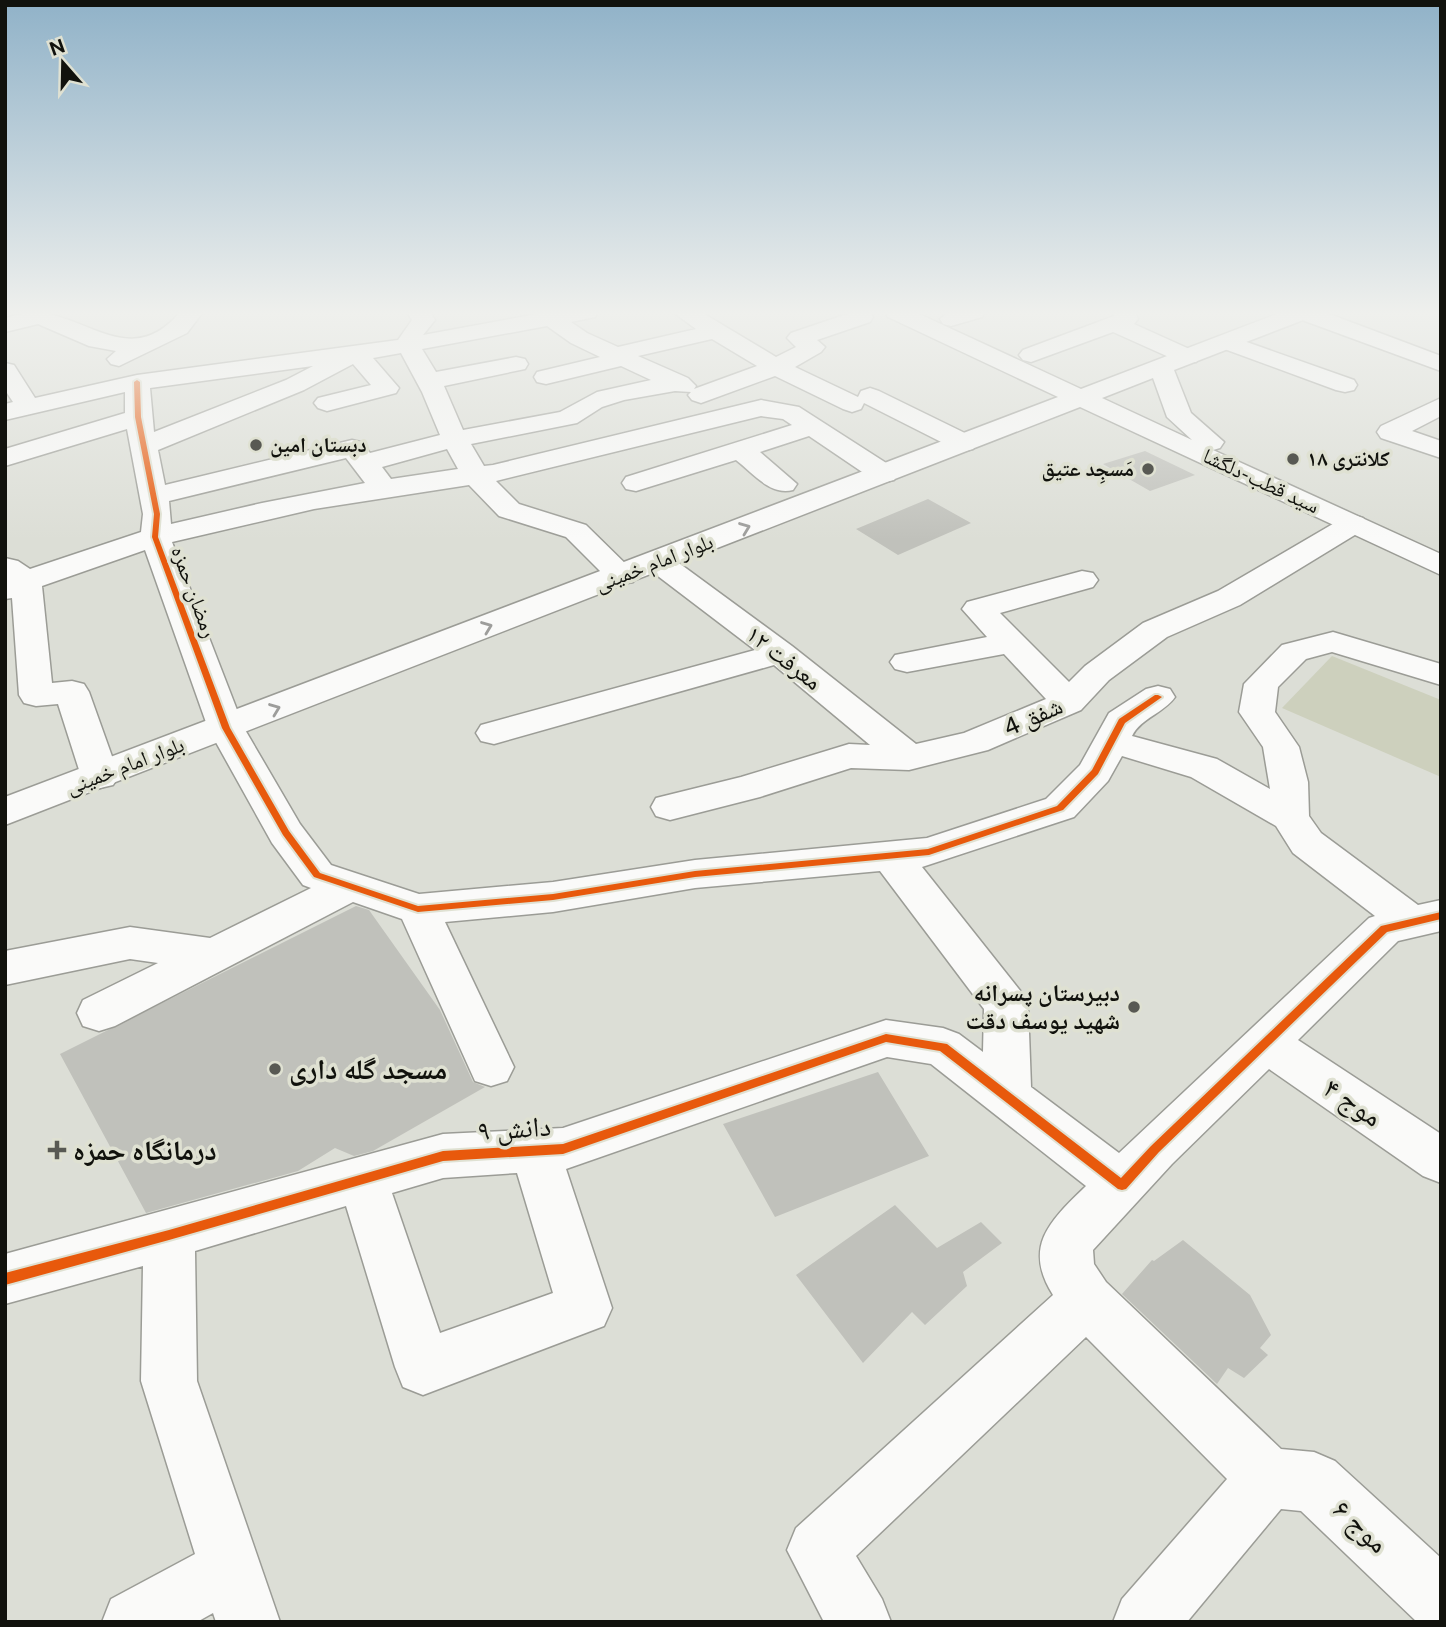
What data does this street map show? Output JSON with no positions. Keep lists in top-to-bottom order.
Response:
{
  "streets": {
    "street": [
      "سید قطب-دلگشا",
      "بلوار امام خمینی",
      "رمضان حمزه",
      "معرفت ۱۲",
      "شفق 4",
      "موج ۴",
      "دانش ۹",
      "موج ۶"
    ]
  },
  "crossings": [
    ["سید قطب-دلگشا", "بلوار امام خمینی"],
    ["سید قطب-دلگشا", "شفق 4"],
    ["بلوار امام خمینی", "رمضان حمزه"],
    ["بلوار امام خمینی", "معرفت ۱۲"],
    ["معرفت ۱۲", "شفق 4"]
  ],
  "places": {
    "other": [
      "دبستان امین",
      "کلانتری ۱۸",
      "مَسجِد عتیق",
      "دبیرستان پسرانه شهید یوسف دقت",
      "مسجد گله داری"
    ],
    "health": ["درمانگاه حمزه"]
  },
  "north": "top"
}
